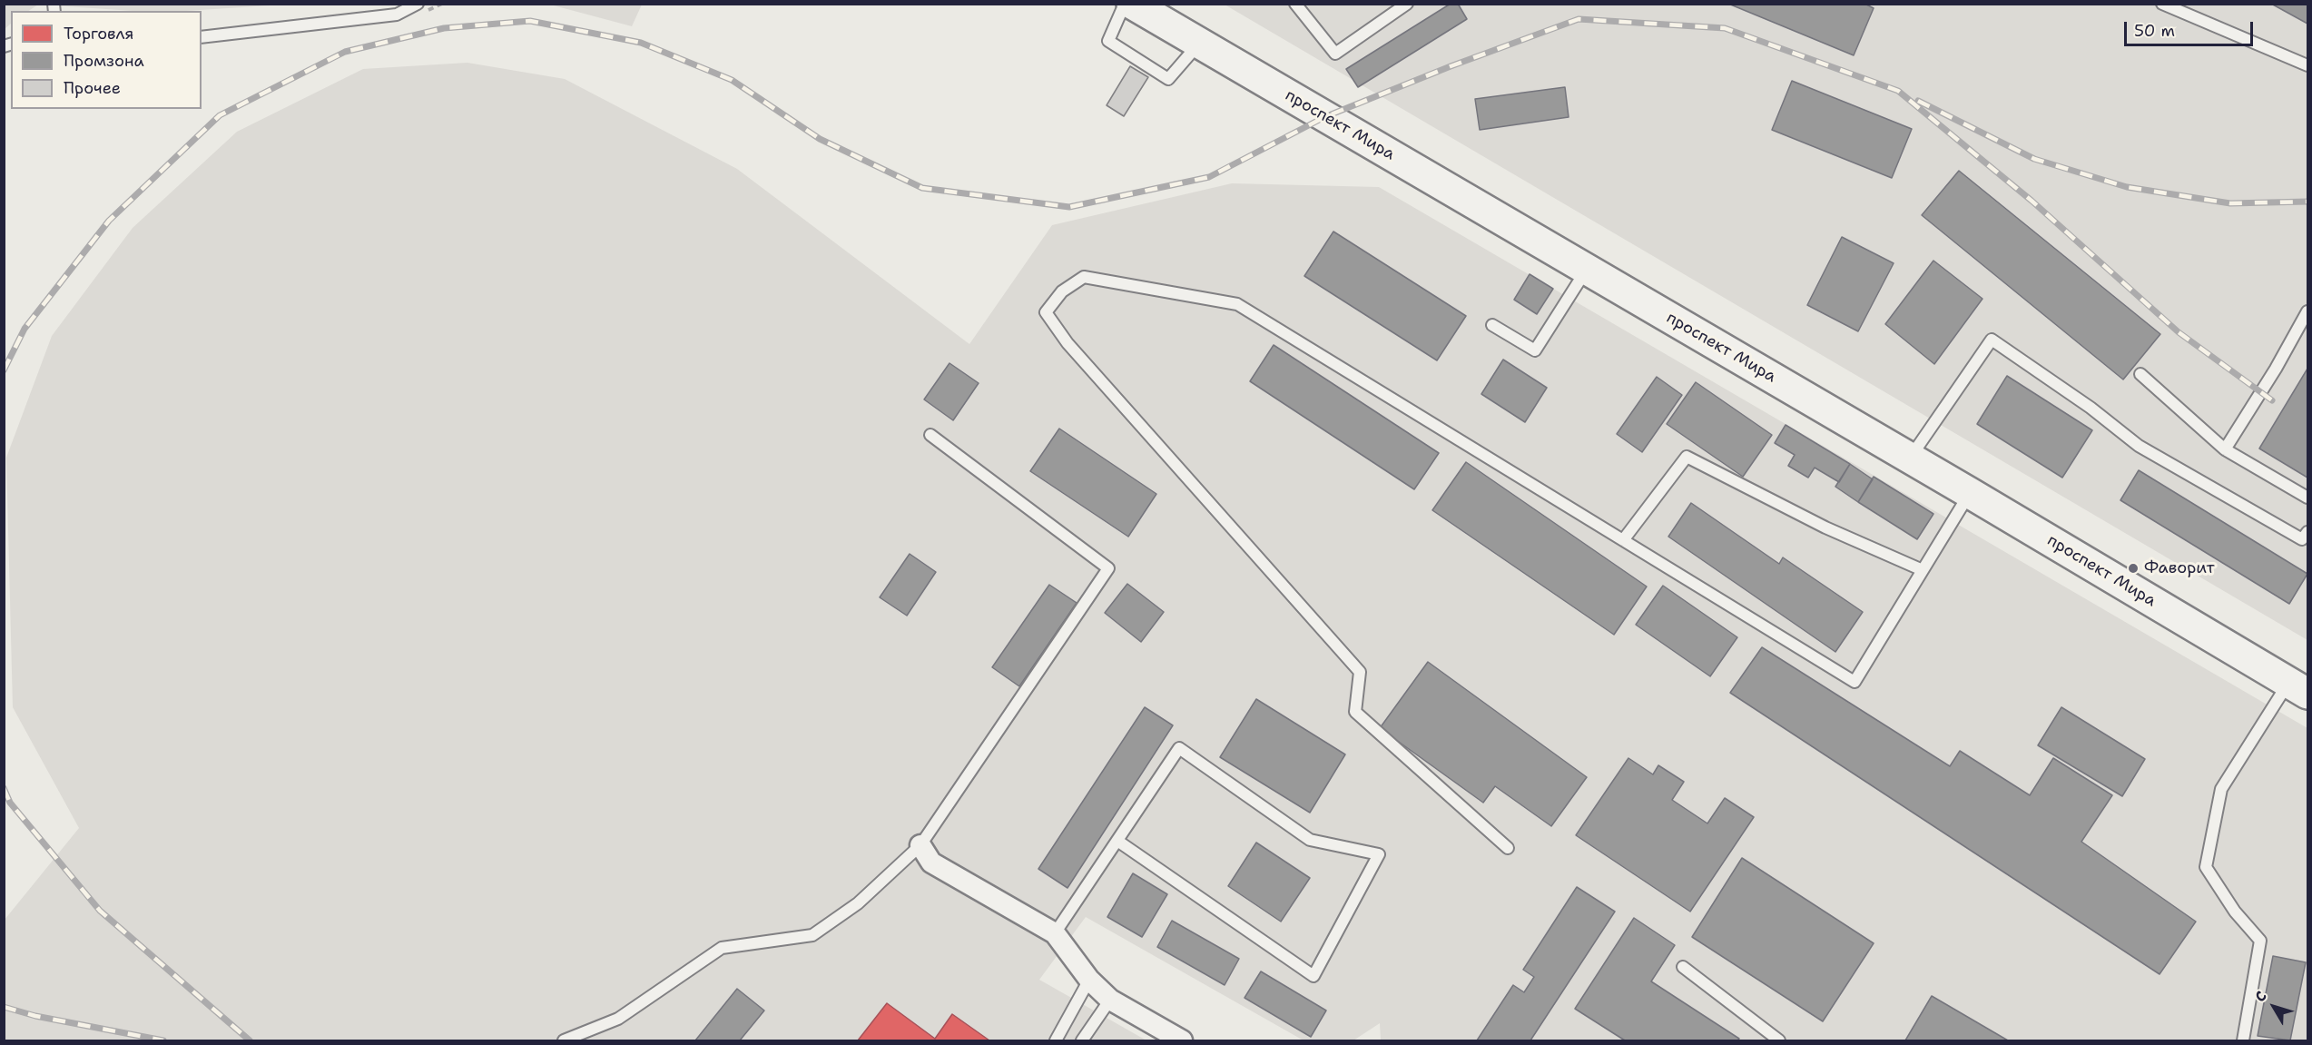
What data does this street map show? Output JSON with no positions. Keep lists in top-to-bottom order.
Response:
{
  "streets": {
    "main road": ["проспект Мира"]
  },
  "places": ["Фаворит"],
  "legend": ["Торговля", "Промзона", "Прочее"],
  "scale_bar": "50 m",
  "north": "top left"
}
